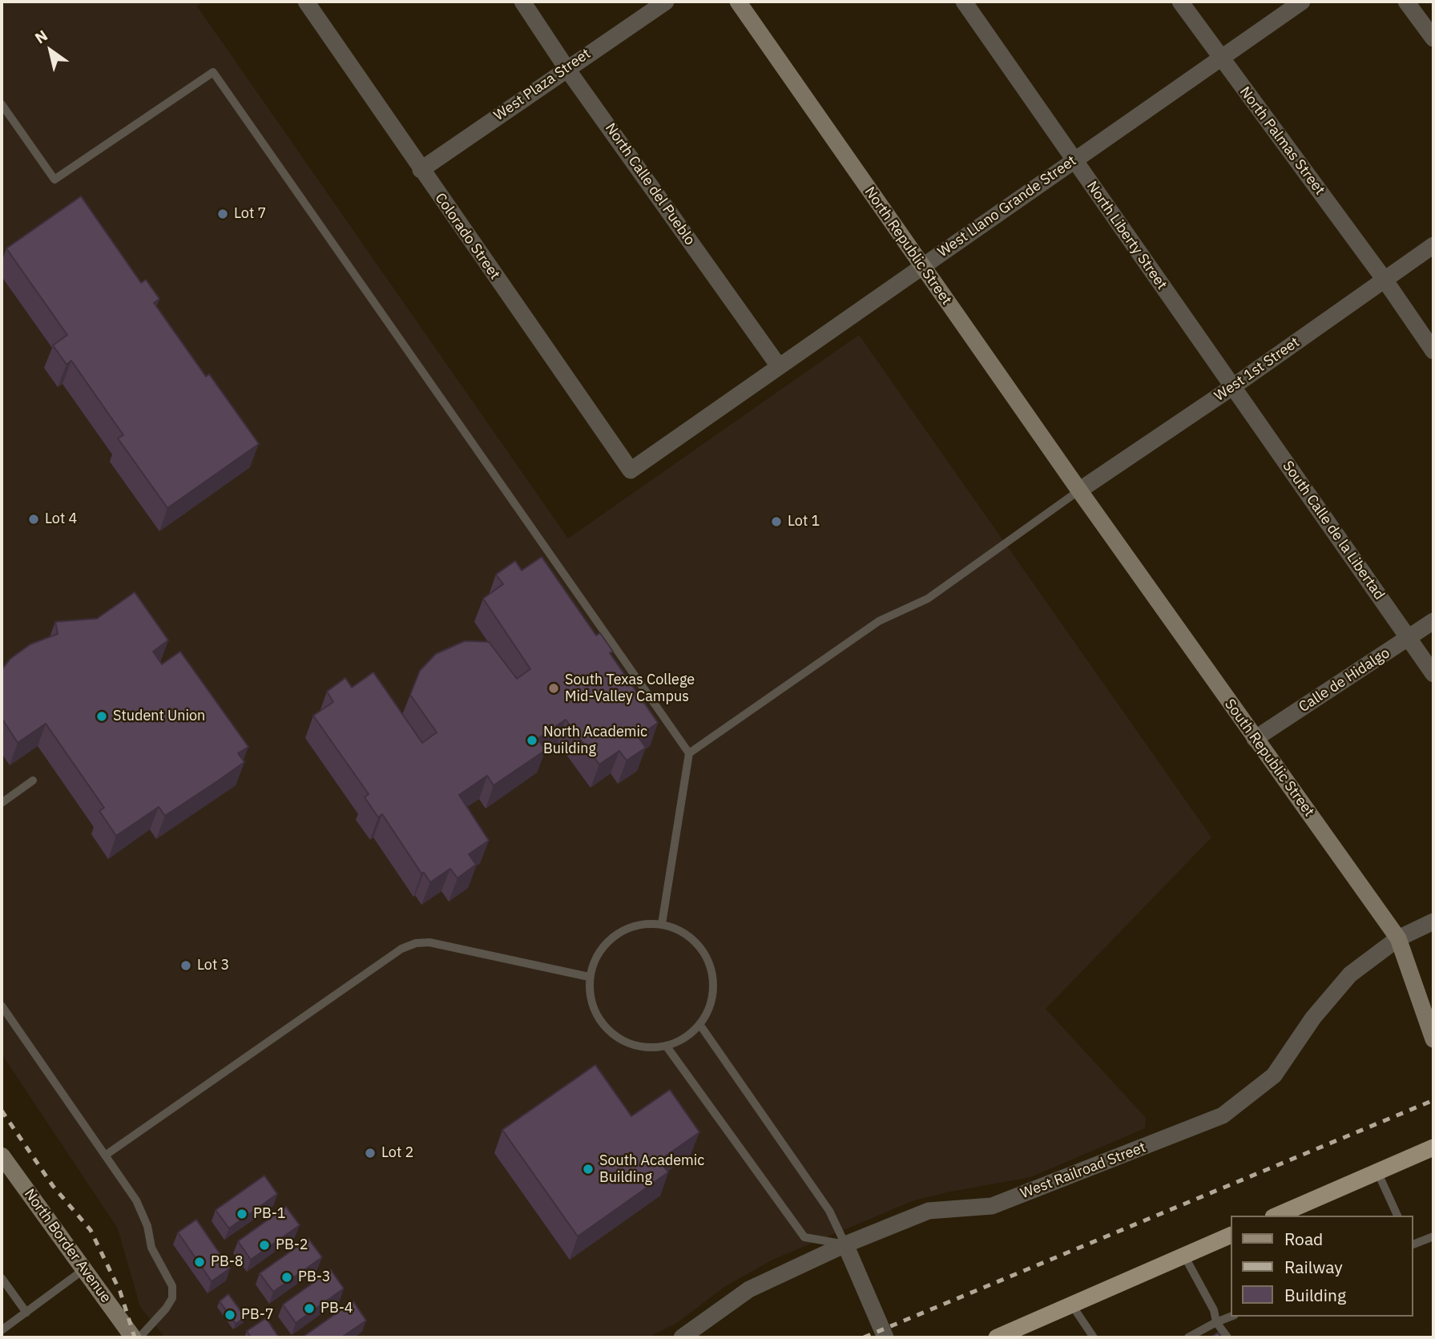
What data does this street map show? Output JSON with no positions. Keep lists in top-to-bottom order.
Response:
{
  "streets": {
    "street": [
      "West Plaza Street",
      "North Palmas Street",
      "North Calle del Pueblo",
      "West Llano Grande Street",
      "North Liberty Street",
      "Colorado Street",
      "North Republic Street",
      "West 1st Street",
      "South Calle de la Libertad",
      "Calle de Hidalgo",
      "South Republic Street",
      "West Railroad Street",
      "North Border Avenue"
    ]
  },
  "crossings": [
    ["West Plaza Street", "North Calle del Pueblo"],
    ["West Plaza Street", "Colorado Street"],
    ["North Palmas Street", "West Llano Grande Street"],
    ["North Palmas Street", "West 1st Street"],
    ["North Calle del Pueblo", "West Llano Grande Street"],
    ["West Llano Grande Street", "North Liberty Street"],
    ["West Llano Grande Street", "Colorado Street"],
    ["West Llano Grande Street", "North Republic Street"],
    ["North Liberty Street", "West 1st Street"],
    ["North Liberty Street", "South Calle de la Libertad"],
    ["North Republic Street", "West 1st Street"],
    ["North Republic Street", "South Republic Street"],
    ["West 1st Street", "South Calle de la Libertad"],
    ["West 1st Street", "South Republic Street"],
    ["South Calle de la Libertad", "Calle de Hidalgo"],
    ["Calle de Hidalgo", "South Republic Street"],
    ["South Republic Street", "West Railroad Street"]
  ],
  "places": [
    "Lot 7",
    "Lot 4",
    "Lot 1",
    "South Texas College Mid-Valley Campus",
    "Student Union",
    "North Academic Building",
    "Lot 3",
    "Lot 2",
    "South Academic Building",
    "PB-1",
    "PB-2",
    "PB-8",
    "PB-3",
    "PB-4",
    "PB-7"
  ],
  "legend": ["Road", "Railway", "Building"],
  "north": "top left"
}
